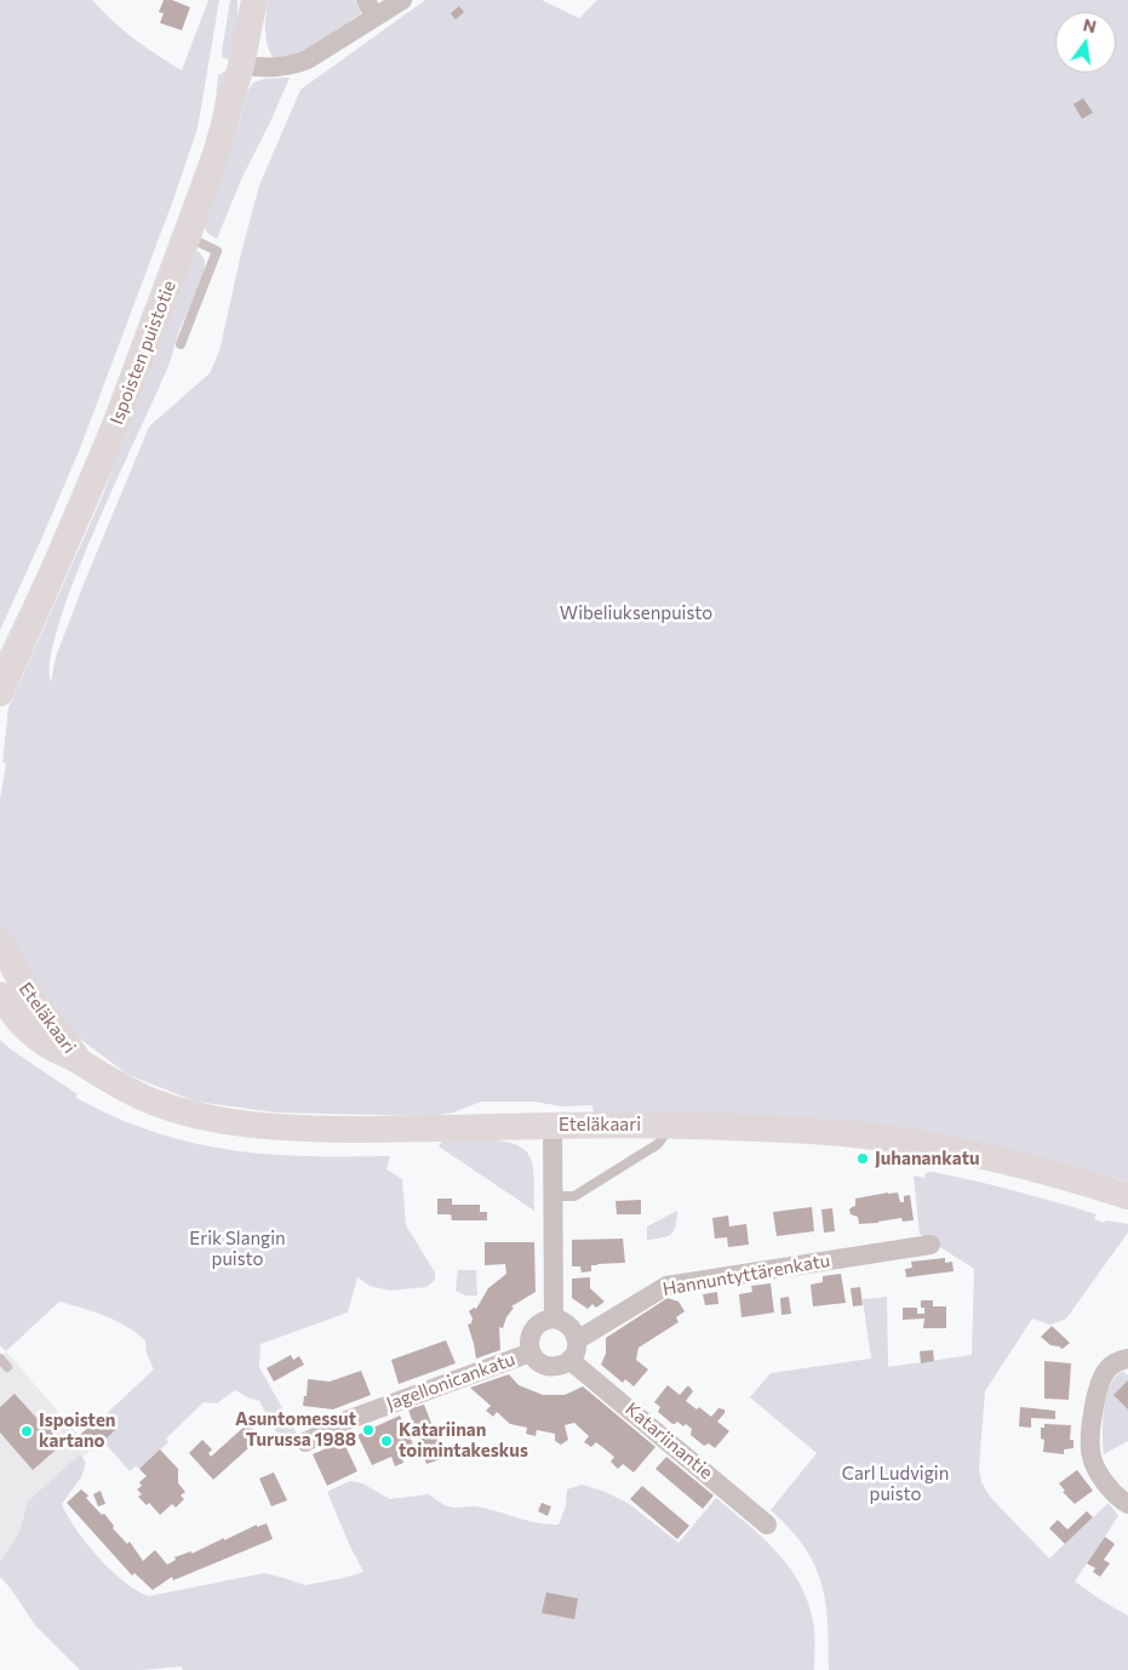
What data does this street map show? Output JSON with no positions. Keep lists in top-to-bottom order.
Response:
{
  "streets": {
    "main road": ["Ispoisten puistotie", "Eteläkaari"],
    "street": ["Hannuntyttärenkatu", "Jagellonicankatu", "Katariinantie"]
  },
  "crossings": [
    ["Hannuntyttärenkatu", "Jagellonicankatu"],
    ["Hannuntyttärenkatu", "Katariinantie"],
    ["Jagellonicankatu", "Katariinantie"]
  ],
  "parks": ["Wibeliuksenpuisto", "Erik Slangin puisto", "Carl Ludvigin puisto"],
  "places": [
    "Juhanankatu",
    "Asuntomessut Turussa 1988",
    "Ispoisten kartano",
    "Katariinan toimintakeskus"
  ],
  "north": "top"
}
